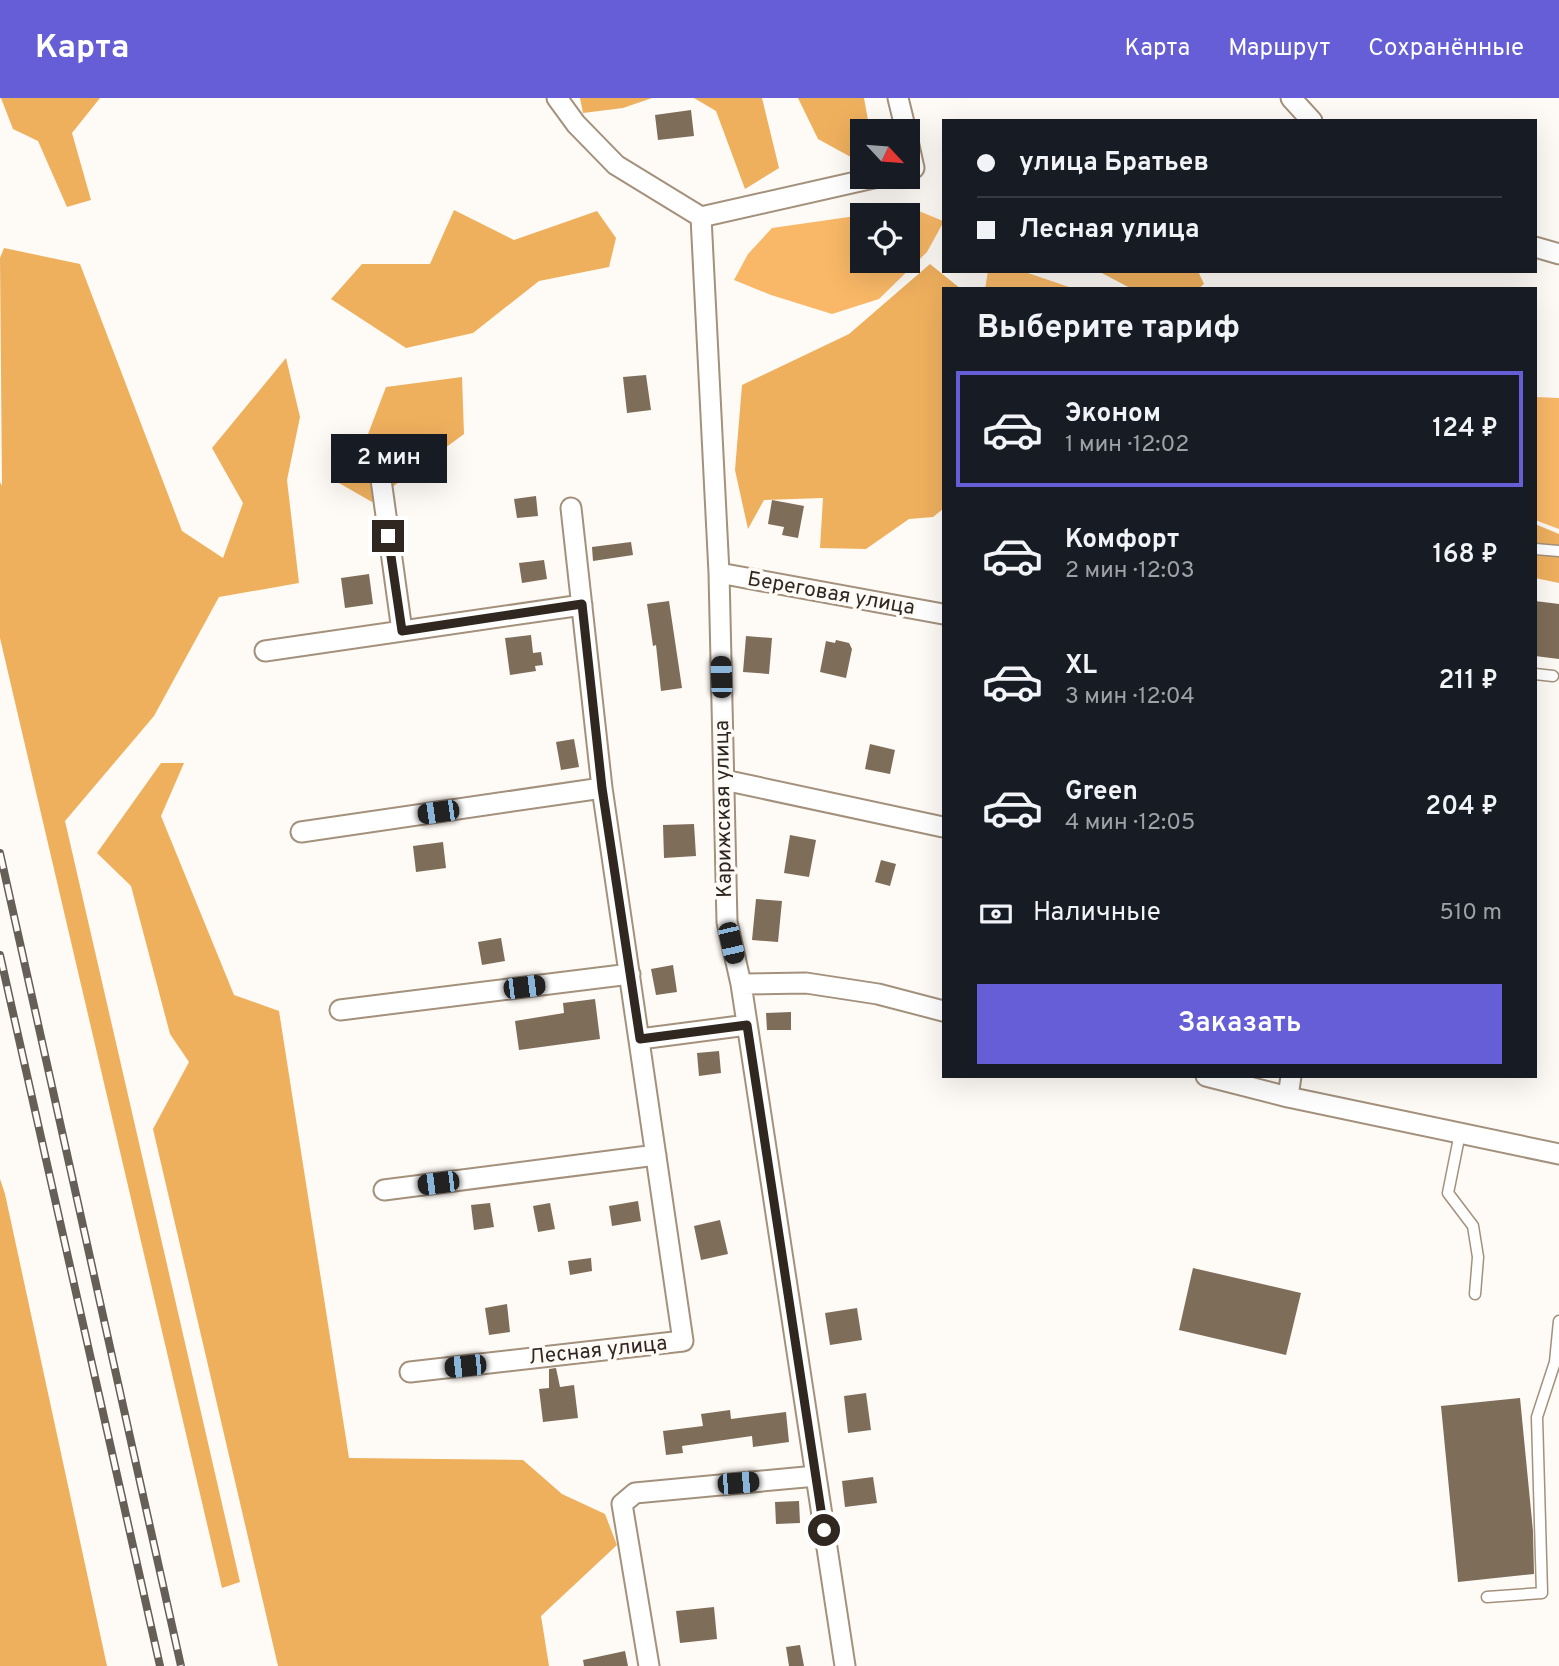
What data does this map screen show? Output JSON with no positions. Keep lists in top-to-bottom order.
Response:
{
  "streets": {
    "street": ["Береговая улица", "Карижская улица", "Лесная улица"]
  },
  "crossings": [
    ["Береговая улица", "Карижская улица"]
  ],
  "north": "bottom right",
  "page": {
    "header": "Карта",
    "nav": ["Карта", "Маршрут", "Сохранённые"],
    "banner": ["улица Братьев", "Лесная улица"],
    "heading": "Выберите тариф",
    "list": [
      {
        "name": "Эконом",
        "note": "1 мин · 12:02",
        "value": "124 ₽"
      },
      {
        "name": "Комфорт",
        "note": "2 мин · 12:03",
        "value": "168 ₽"
      },
      {
        "name": "XL",
        "note": "3 мин · 12:04",
        "value": "211 ₽"
      },
      {
        "name": "Green",
        "note": "4 мин · 12:05",
        "value": "204 ₽"
      }
    ],
    "bubble": "2 мин",
    "pay": ["Наличные", "510 m"],
    "buttons": "Заказать"
  }
}
